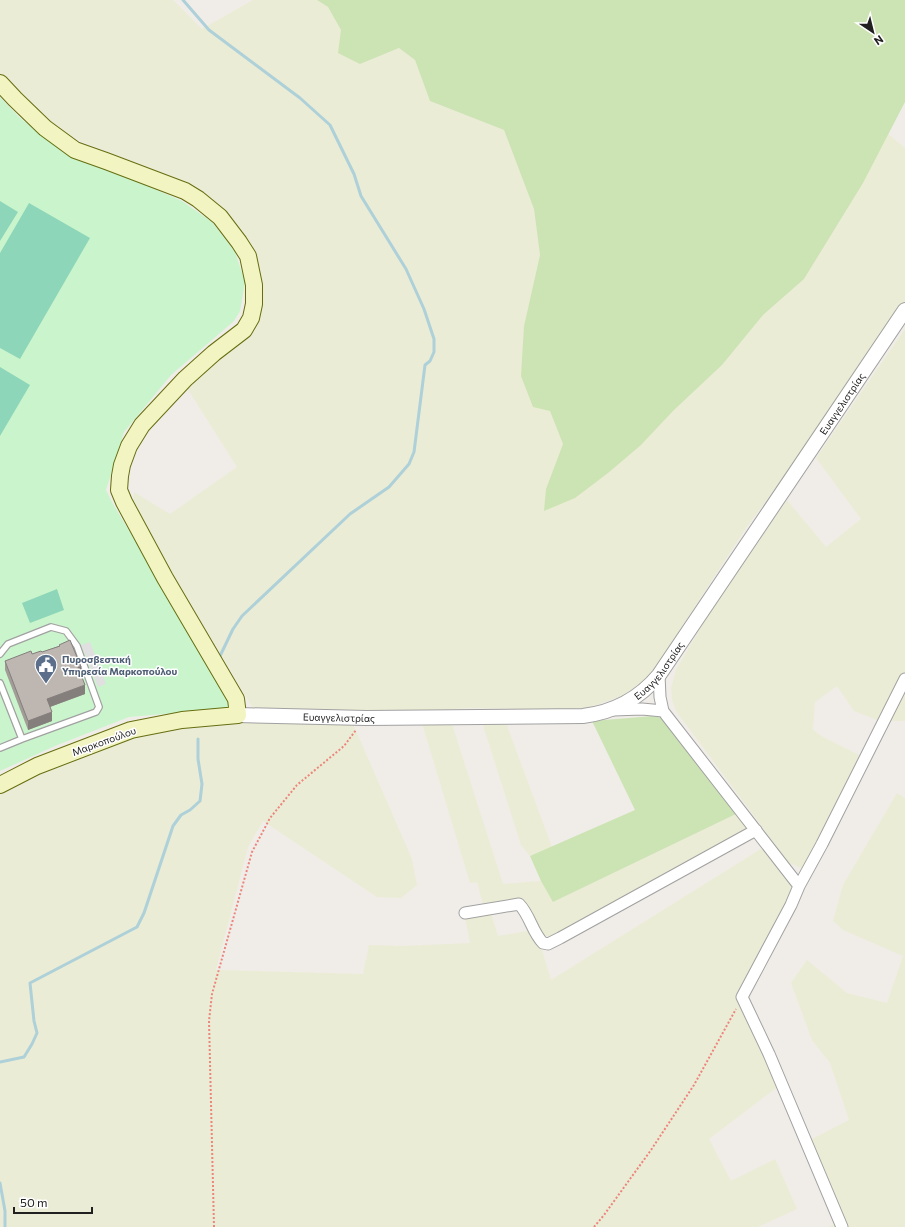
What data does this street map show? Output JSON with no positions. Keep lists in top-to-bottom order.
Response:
{
  "streets": {
    "main road": ["Μαρκοπούλου"],
    "street": ["Ευαγγελιστρίας"]
  },
  "crossings": [
    ["Ευαγγελιστρίας", "Μαρκοπούλου"]
  ],
  "places": {
    "public building": ["Πυροσβεστική Υπηρεσία Μαρκοπούλου"]
  },
  "scale_bar": "50 m",
  "north": "bottom right"
}
